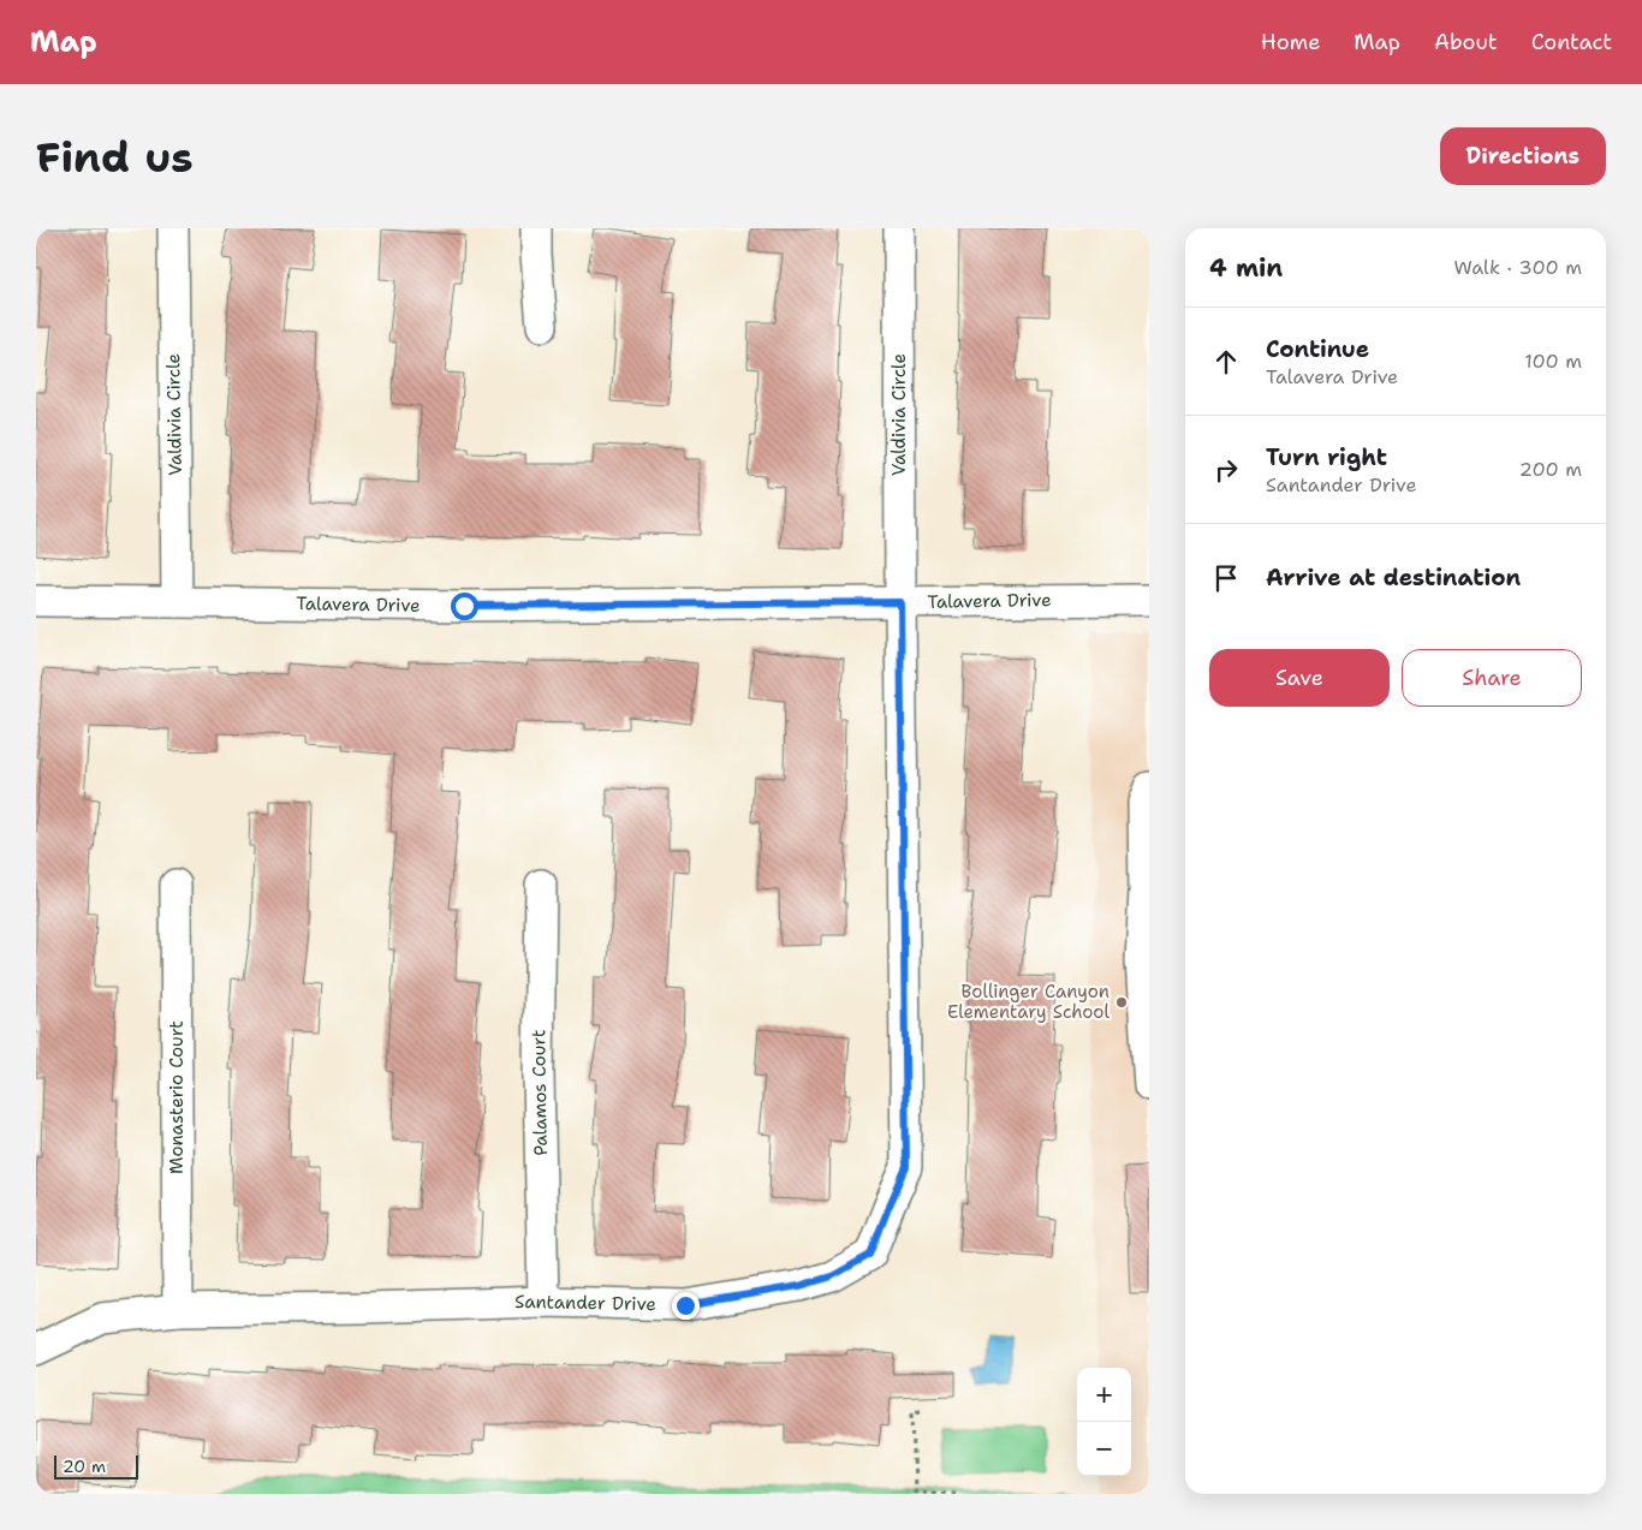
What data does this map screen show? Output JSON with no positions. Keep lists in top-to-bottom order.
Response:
{
  "streets": {
    "street": [
      "Valdivia Circle",
      "Talavera Drive",
      "Palamos Court",
      "Monasterio Court",
      "Santander Drive"
    ]
  },
  "crossings": [
    ["Valdivia Circle", "Talavera Drive"],
    ["Valdivia Circle", "Santander Drive"],
    ["Talavera Drive", "Santander Drive"],
    ["Palamos Court", "Santander Drive"],
    ["Monasterio Court", "Santander Drive"]
  ],
  "places": ["Bollinger Canyon Elementary School"],
  "scale_bar": "20 m",
  "page": {
    "header": "Map",
    "nav": [
      "Home",
      "Map",
      "About",
      "Contact"
    ],
    "buttons": [
      "Directions",
      ["Save", "Share"]
    ],
    "title": "Find us",
    "heading": ["4 min", "Walk · 300 m"],
    "list": [
      ["Continue", "Talavera Drive", "100 m"],
      ["Turn right", "Santander Drive", "200 m"],
      "Arrive at destination"
    ],
    "map_buttons": ["+", "−"],
    "scale": "20 m"
  }
}
